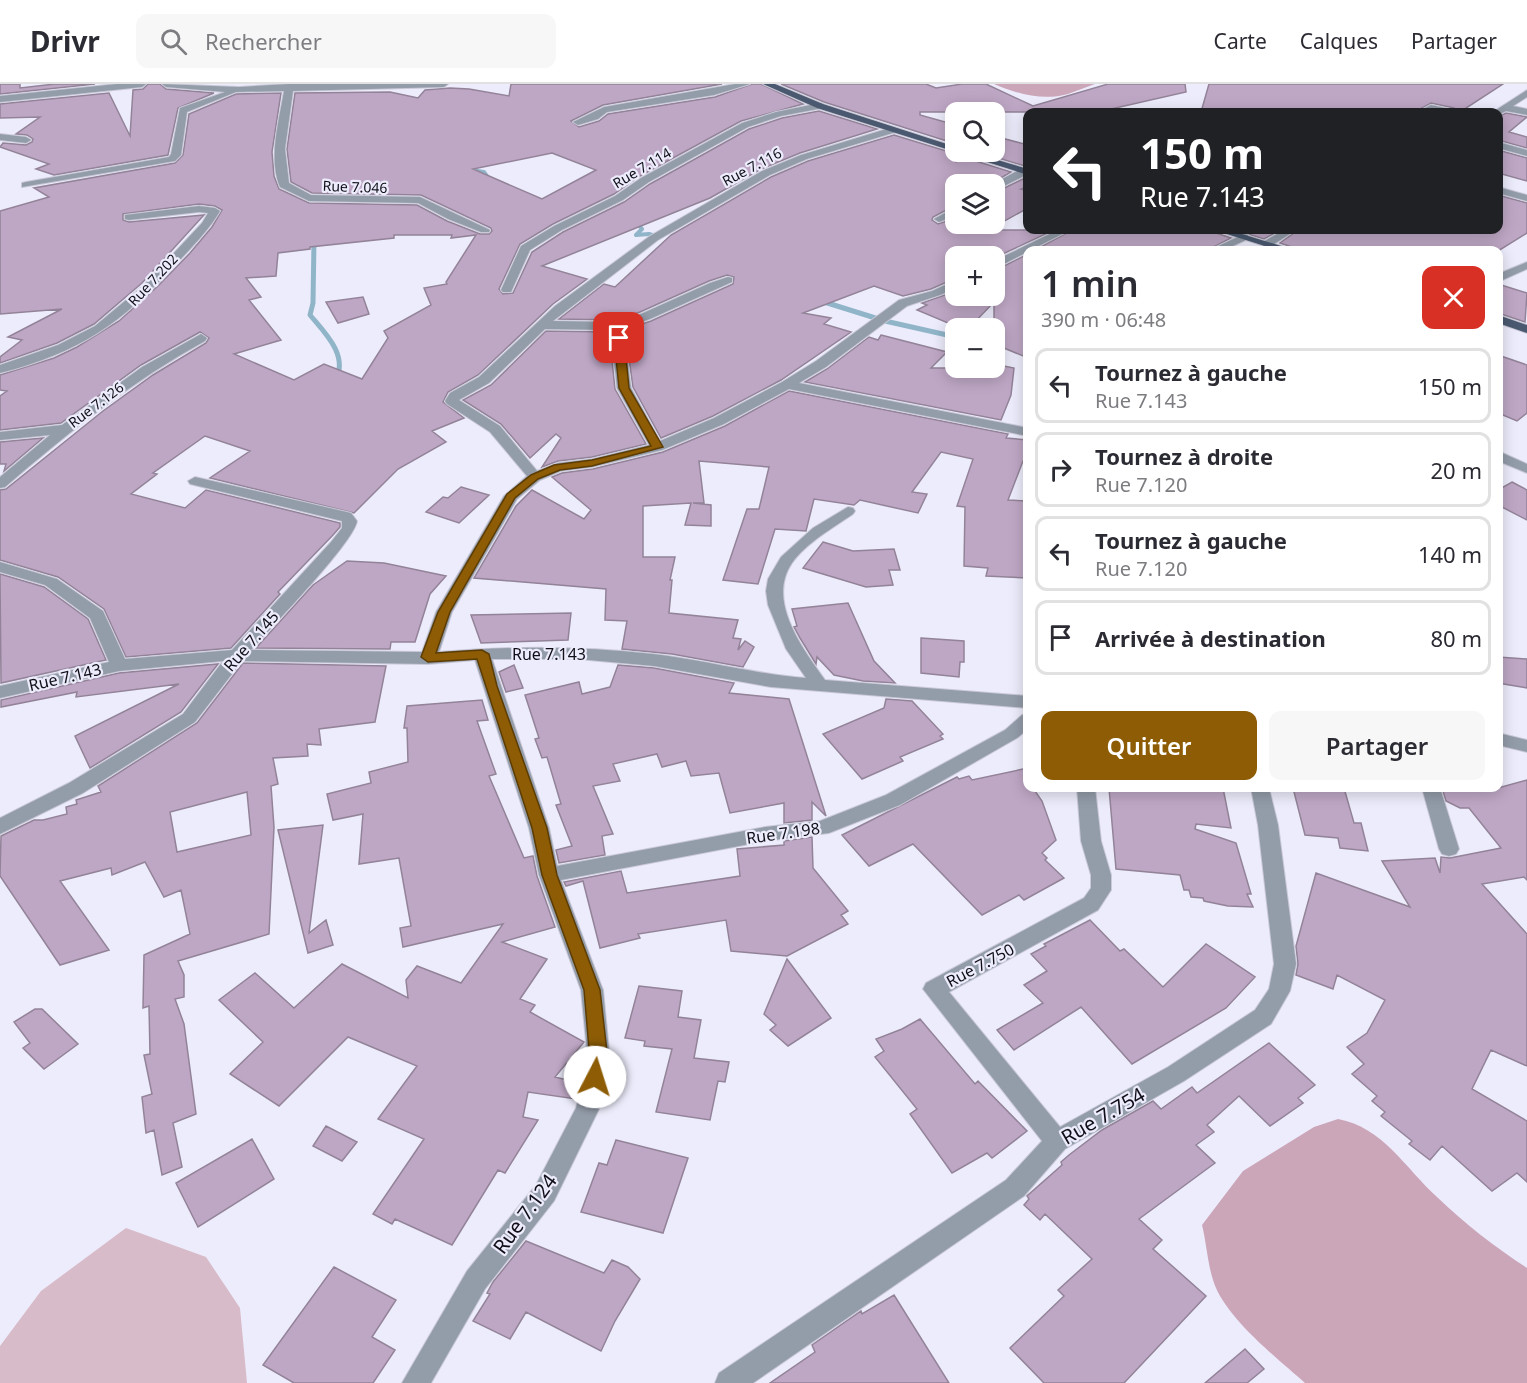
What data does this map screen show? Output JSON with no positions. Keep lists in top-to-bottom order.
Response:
{
  "streets": {
    "street": [
      "Rue 7.116",
      "Rue 7.114",
      "Rue 7.046",
      "Rue 7.202",
      "Rue 7.126",
      "Rue 7.145",
      "Rue 7.143",
      "Rue 7.198",
      "Rue 7.750",
      "Rue 7.754",
      "Rue 7.124"
    ]
  },
  "crossings": [
    ["Rue 7.145", "Rue 7.143"],
    ["Rue 7.143", "Rue 7.124"],
    ["Rue 7.198", "Rue 7.124"],
    ["Rue 7.750", "Rue 7.754"]
  ],
  "page": {
    "header": "Drivr",
    "search": "Rechercher",
    "nav": ["Carte", "Calques", "Partager"],
    "map_buttons": ["+", "−"],
    "turn": ["150 m", "Rue 7.143"],
    "heading": ["1 min", "390 m · 06:48"],
    "list": [
      {
        "name": "Tournez à gauche",
        "note": "Rue 7.143",
        "value": "150 m"
      },
      {
        "name": "Tournez à droite",
        "note": "Rue 7.120",
        "value": "20 m"
      },
      {
        "name": "Tournez à gauche",
        "note": "Rue 7.120",
        "value": "140 m"
      },
      {
        "name": "Arrivée à destination",
        "value": "80 m"
      }
    ],
    "buttons": ["Quitter", "Partager"]
  }
}
